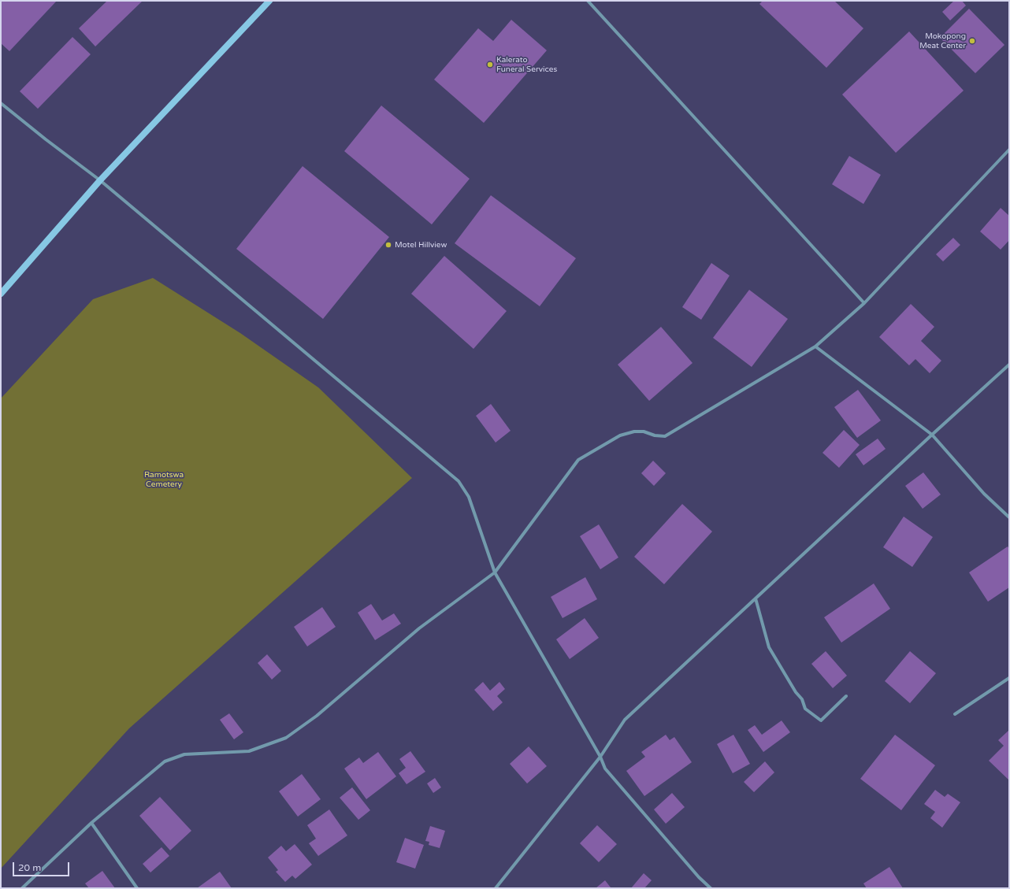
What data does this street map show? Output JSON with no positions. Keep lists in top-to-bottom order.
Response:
{
  "parks": ["Ramotswa Cemetery"],
  "places": ["Mokopong Meat Center", "Kalerato Funeral Services", "Motel Hillview"],
  "scale_bar": "20 m"
}
